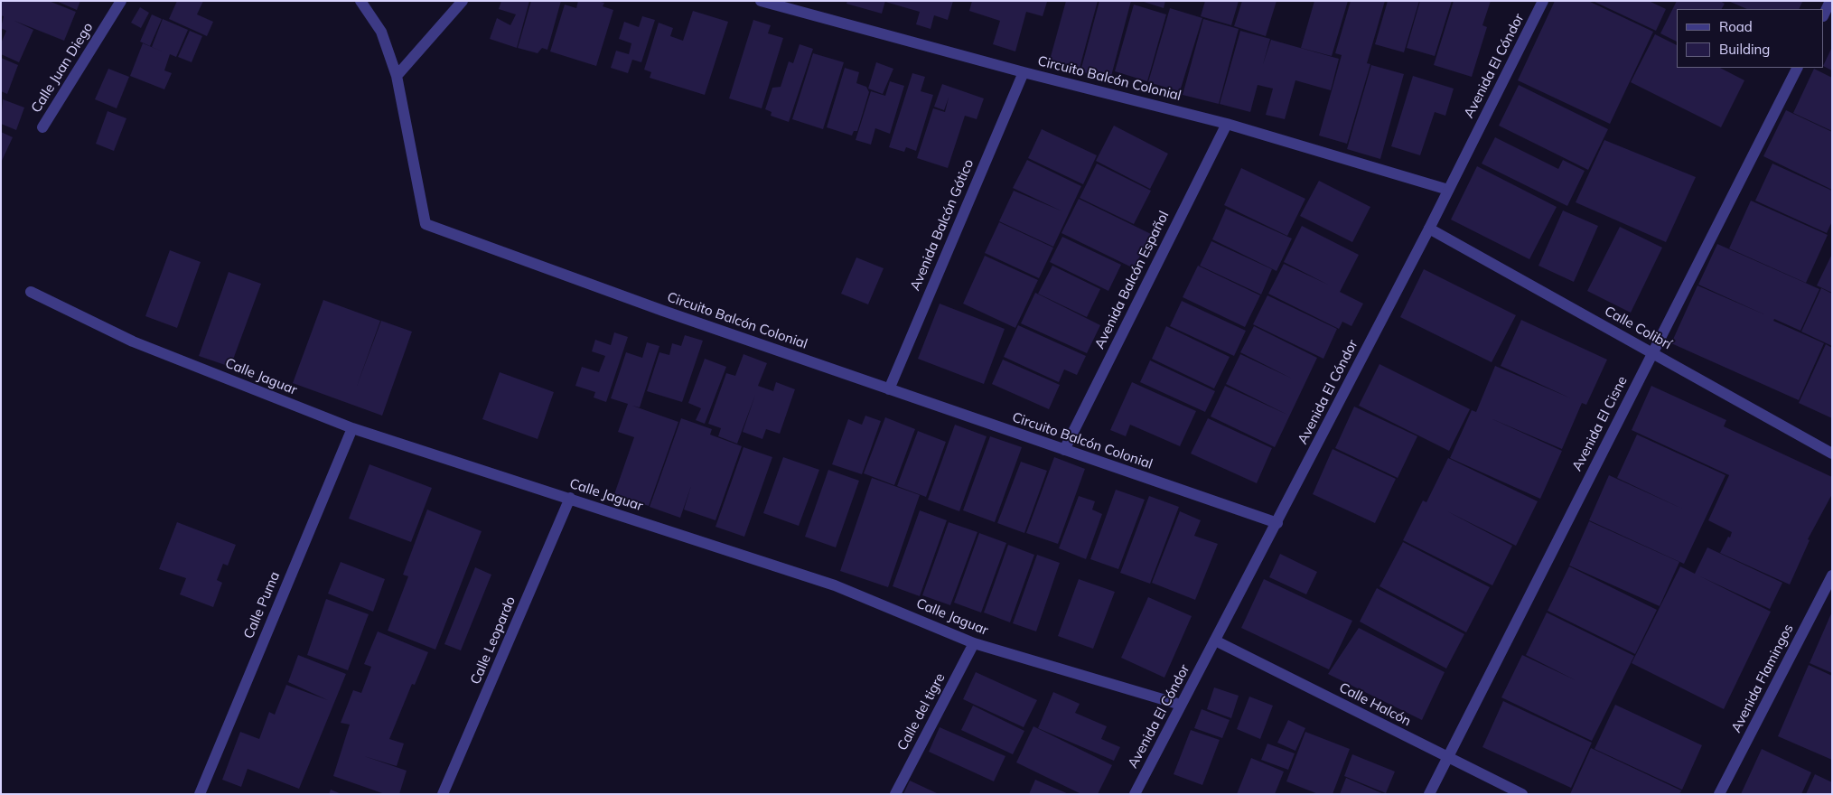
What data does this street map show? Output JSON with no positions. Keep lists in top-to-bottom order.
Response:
{
  "streets": {
    "street": [
      "Avenida El Cóndor",
      "Calle Juan Diego",
      "Circuito Balcón Colonial",
      "Avenida Balcón Gótico",
      "Avenida Balcón Español",
      "Calle Colibrí",
      "Calle Jaguar",
      "Avenida El Cisne",
      "Calle Puma",
      "Calle Leopardo",
      "Avenida Flamingos",
      "Calle Halcón",
      "Calle del tigre"
    ]
  },
  "crossings": [
    ["Avenida El Cóndor", "Circuito Balcón Colonial"],
    ["Avenida El Cóndor", "Calle Colibrí"],
    ["Avenida El Cóndor", "Calle Jaguar"],
    ["Avenida El Cóndor", "Calle Halcón"],
    ["Circuito Balcón Colonial", "Avenida Balcón Gótico"],
    ["Circuito Balcón Colonial", "Avenida Balcón Español"],
    ["Calle Colibrí", "Avenida El Cisne"],
    ["Calle Jaguar", "Calle Puma"],
    ["Calle Jaguar", "Calle Leopardo"],
    ["Calle Jaguar", "Calle del tigre"],
    ["Avenida El Cisne", "Calle Halcón"]
  ],
  "legend": ["Road", "Building"]
}
